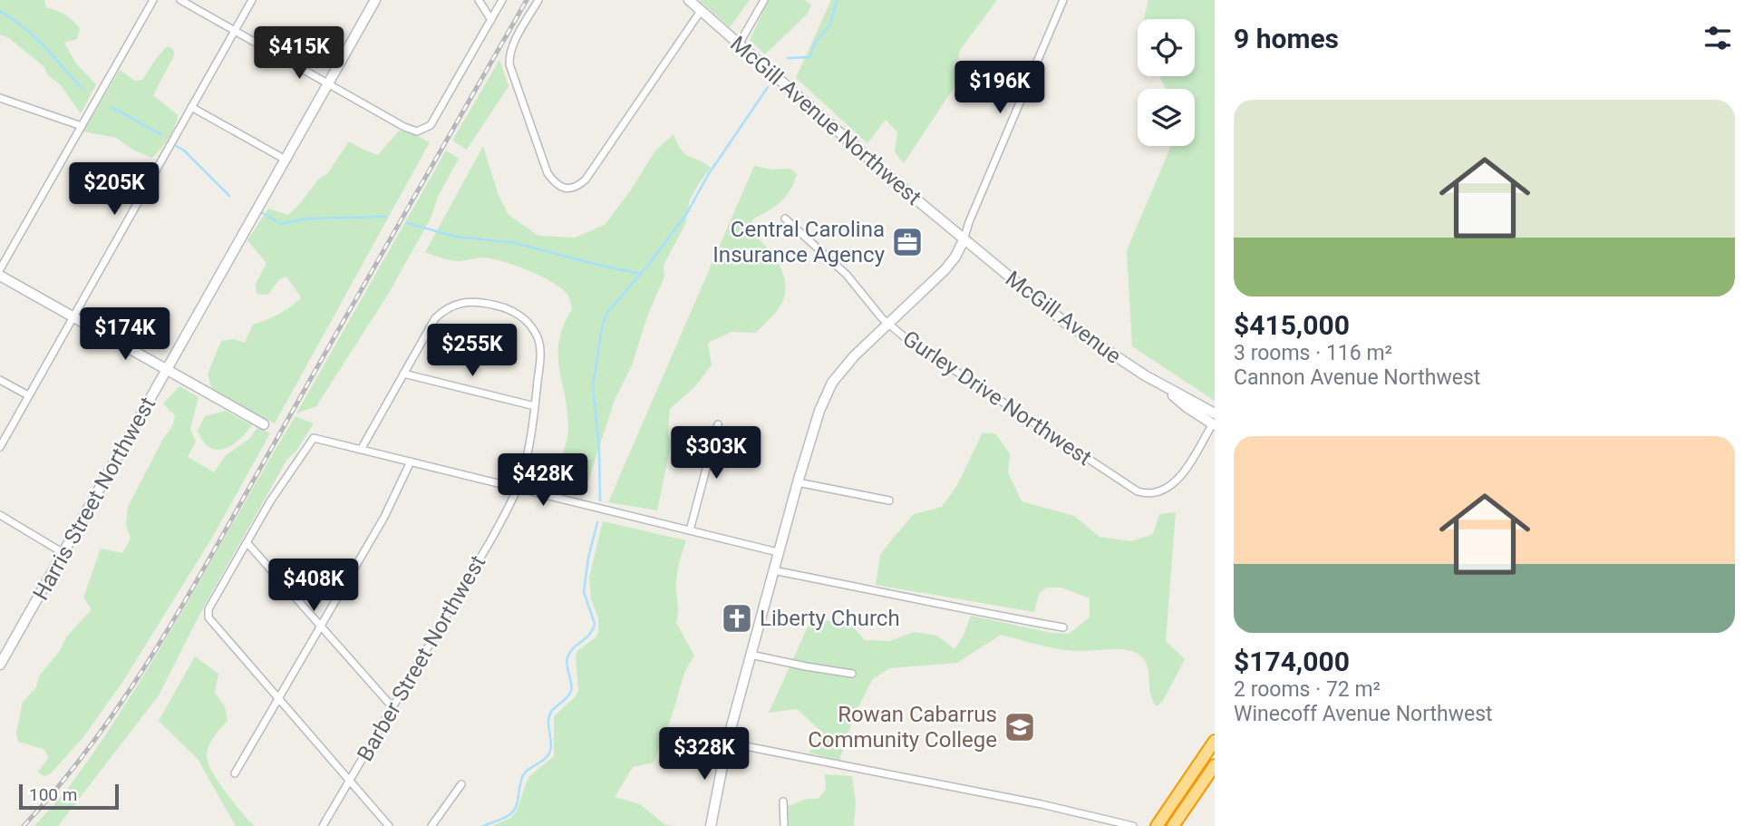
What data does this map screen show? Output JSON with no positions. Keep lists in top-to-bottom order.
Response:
{
  "streets": {
    "street": [
      "McGill Avenue Northwest",
      "McGill Avenue",
      "Gurley Drive Northwest",
      "Harris Street Northwest",
      "Barber Street Northwest"
    ]
  },
  "crossings": [
    ["McGill Avenue Northwest", "McGill Avenue"]
  ],
  "places": {
    "office": ["Central Carolina Insurance Agency"],
    "church": ["Liberty Church"],
    "school or university": ["Rowan Cabarrus Community College"]
  },
  "scale_bar": "100 m",
  "page": {
    "heading": "9 homes",
    "price": [
      "$415K",
      "$196K",
      "$205K",
      "$174K",
      "$255K",
      "$303K",
      "$428K",
      "$408K",
      "$328K"
    ],
    "list": [
      {
        "name": "$415,000",
        "note": "3 rooms · 116 m² · Cannon Avenue Northwest"
      },
      {
        "name": "$174,000",
        "note": "2 rooms · 72 m² · Winecoff Avenue Northwest"
      }
    ],
    "scale": "100 m"
  }
}
